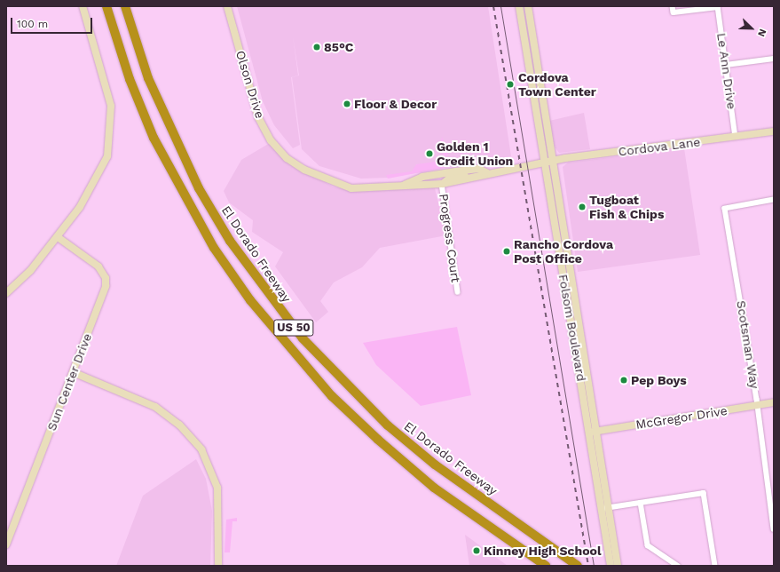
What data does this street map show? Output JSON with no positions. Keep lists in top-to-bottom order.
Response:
{
  "streets": {
    "highway": ["El Dorado Freeway", "US 50"],
    "street": [
      "Le Ann Drive",
      "Olson Drive",
      "Cordova Lane",
      "Progress Court",
      "Folsom Boulevard",
      "Scotsman Way",
      "Sun Center Drive",
      "McGregor Drive"
    ]
  },
  "crossings": [
    ["Le Ann Drive", "Cordova Lane"],
    ["Olson Drive", "Cordova Lane"],
    ["Olson Drive", "Progress Court"],
    ["Olson Drive", "Folsom Boulevard"],
    ["Cordova Lane", "Folsom Boulevard"],
    ["Folsom Boulevard", "McGregor Drive"],
    ["Scotsman Way", "McGregor Drive"]
  ],
  "places": [
    "85°C",
    "Cordova Town Center",
    "Floor & Decor",
    "Golden 1 Credit Union",
    "Tugboat Fish & Chips",
    "Rancho Cordova Post Office",
    "Pep Boys",
    "Kinney High School"
  ],
  "scale_bar": "100 m",
  "north": "bottom right"
}
